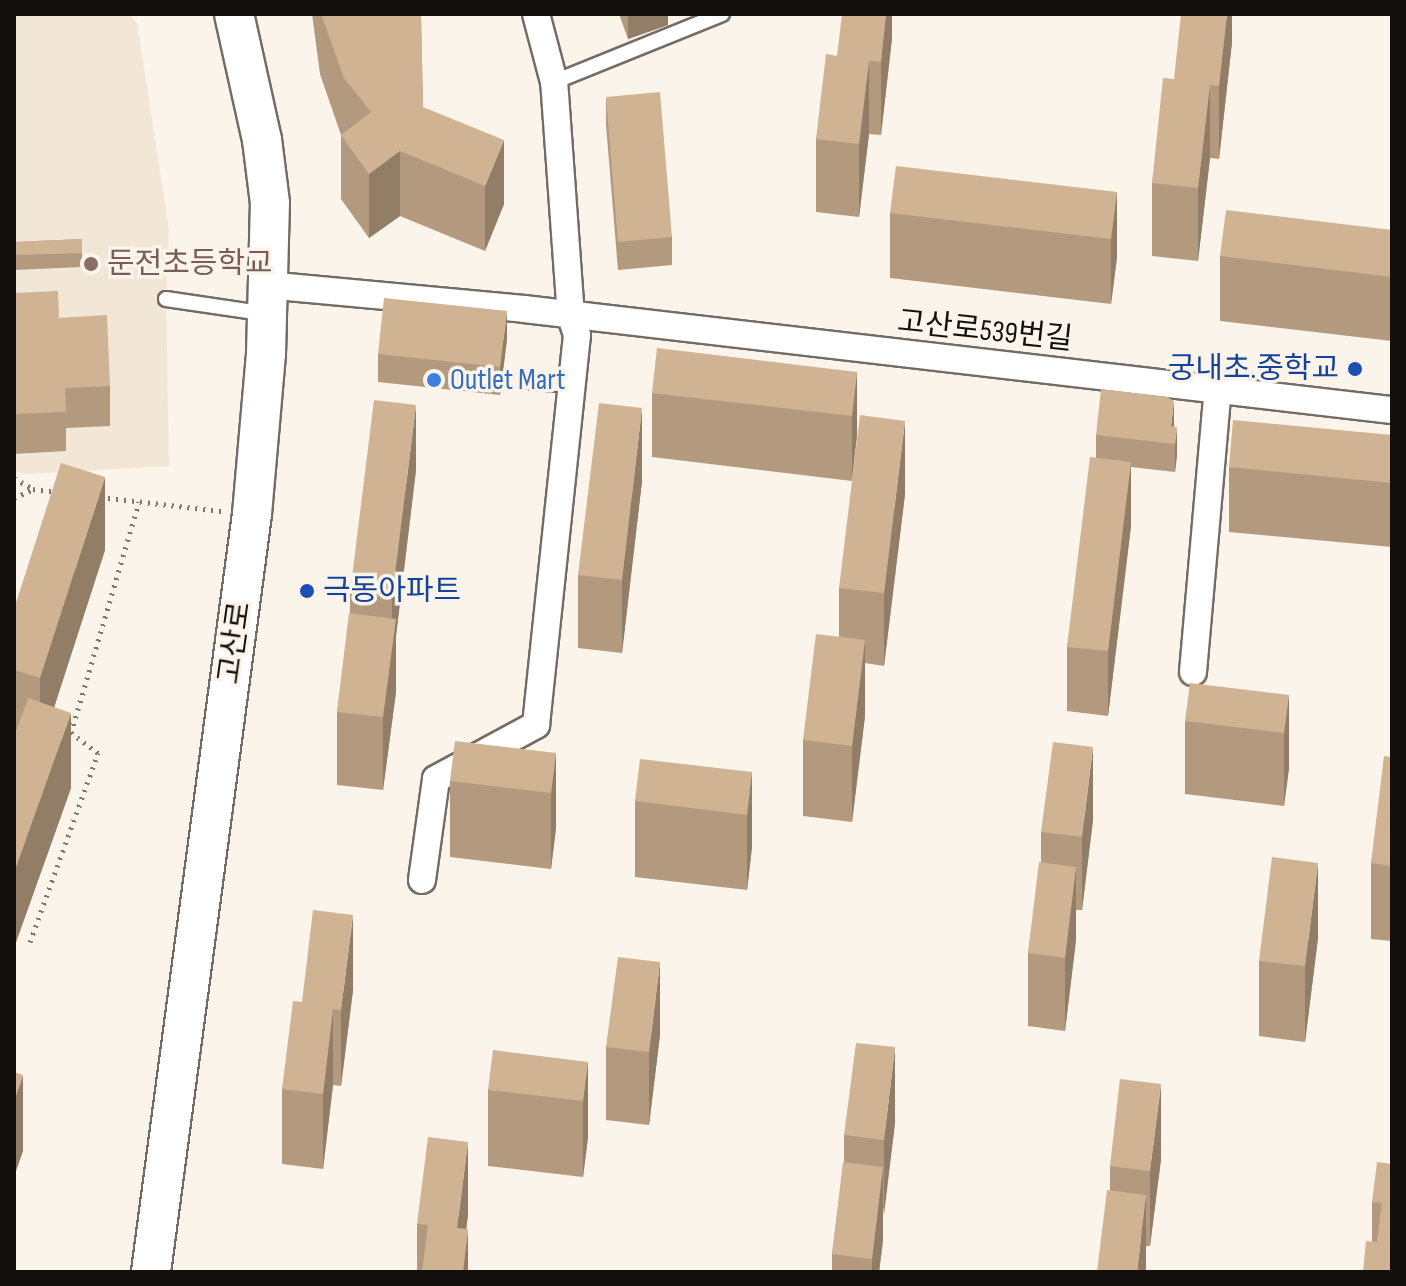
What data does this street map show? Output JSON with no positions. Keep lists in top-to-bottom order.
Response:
{
  "streets": {
    "street": ["고산로539번길", "고산로"]
  },
  "crossings": [
    ["고산로539번길", "고산로"]
  ],
  "places": [
    "둔전초등학교",
    "궁내초.중학교",
    "Outlet Mart",
    "극동아파트"
  ]
}
